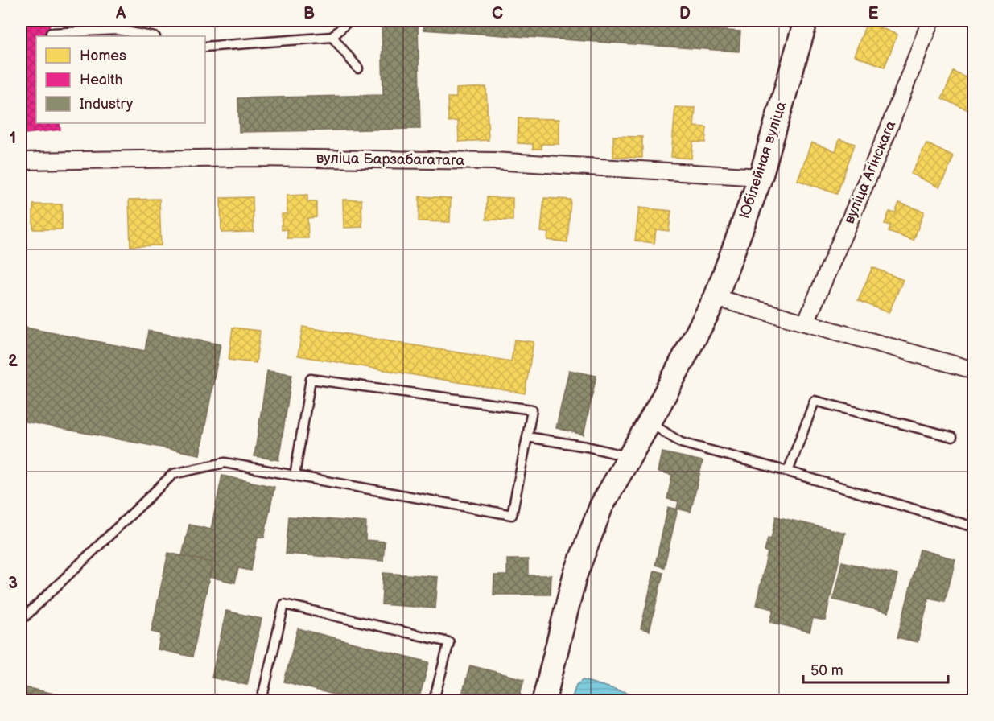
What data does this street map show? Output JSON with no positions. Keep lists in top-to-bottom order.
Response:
{
  "streets": {
    "street": ["вуліца Барзабагатага", "Юбілейная вуліца", "вуліца Агінскага"]
  },
  "crossings": [
    ["вуліца Барзабагатага", "Юбілейная вуліца"]
  ],
  "legend": ["Homes", "Health", "Industry"],
  "scale_bar": "50 m",
  "grid": {
    "columns": [
      "A",
      "B",
      "C",
      "D",
      "E"
    ],
    "rows": ["1", "2", "3"]
  }
}
